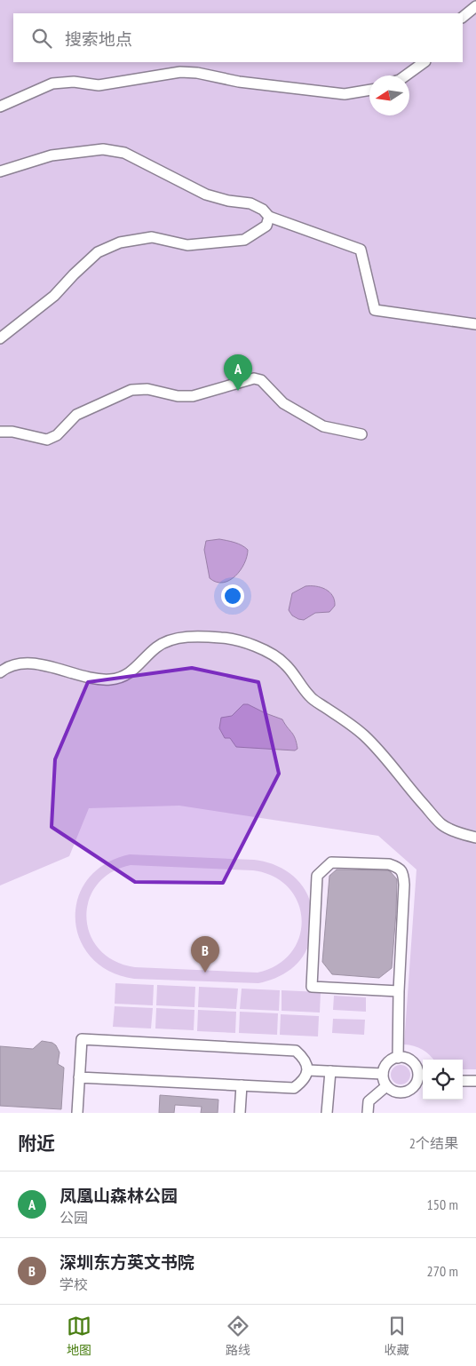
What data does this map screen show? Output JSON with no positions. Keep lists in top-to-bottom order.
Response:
{
  "north": "left",
  "page": {
    "search": "搜索地点",
    "pins": ["A", "B"],
    "heading": ["附近", "2个结果"],
    "list": [
      {
        "mark": "A",
        "name": "凤凰山森林公园",
        "note": "公园",
        "value": "150 m"
      },
      {
        "mark": "B",
        "name": "深圳东方英文书院",
        "note": "学校",
        "value": "270 m"
      }
    ],
    "nav": ["地图", "路线", "收藏"]
  }
}
